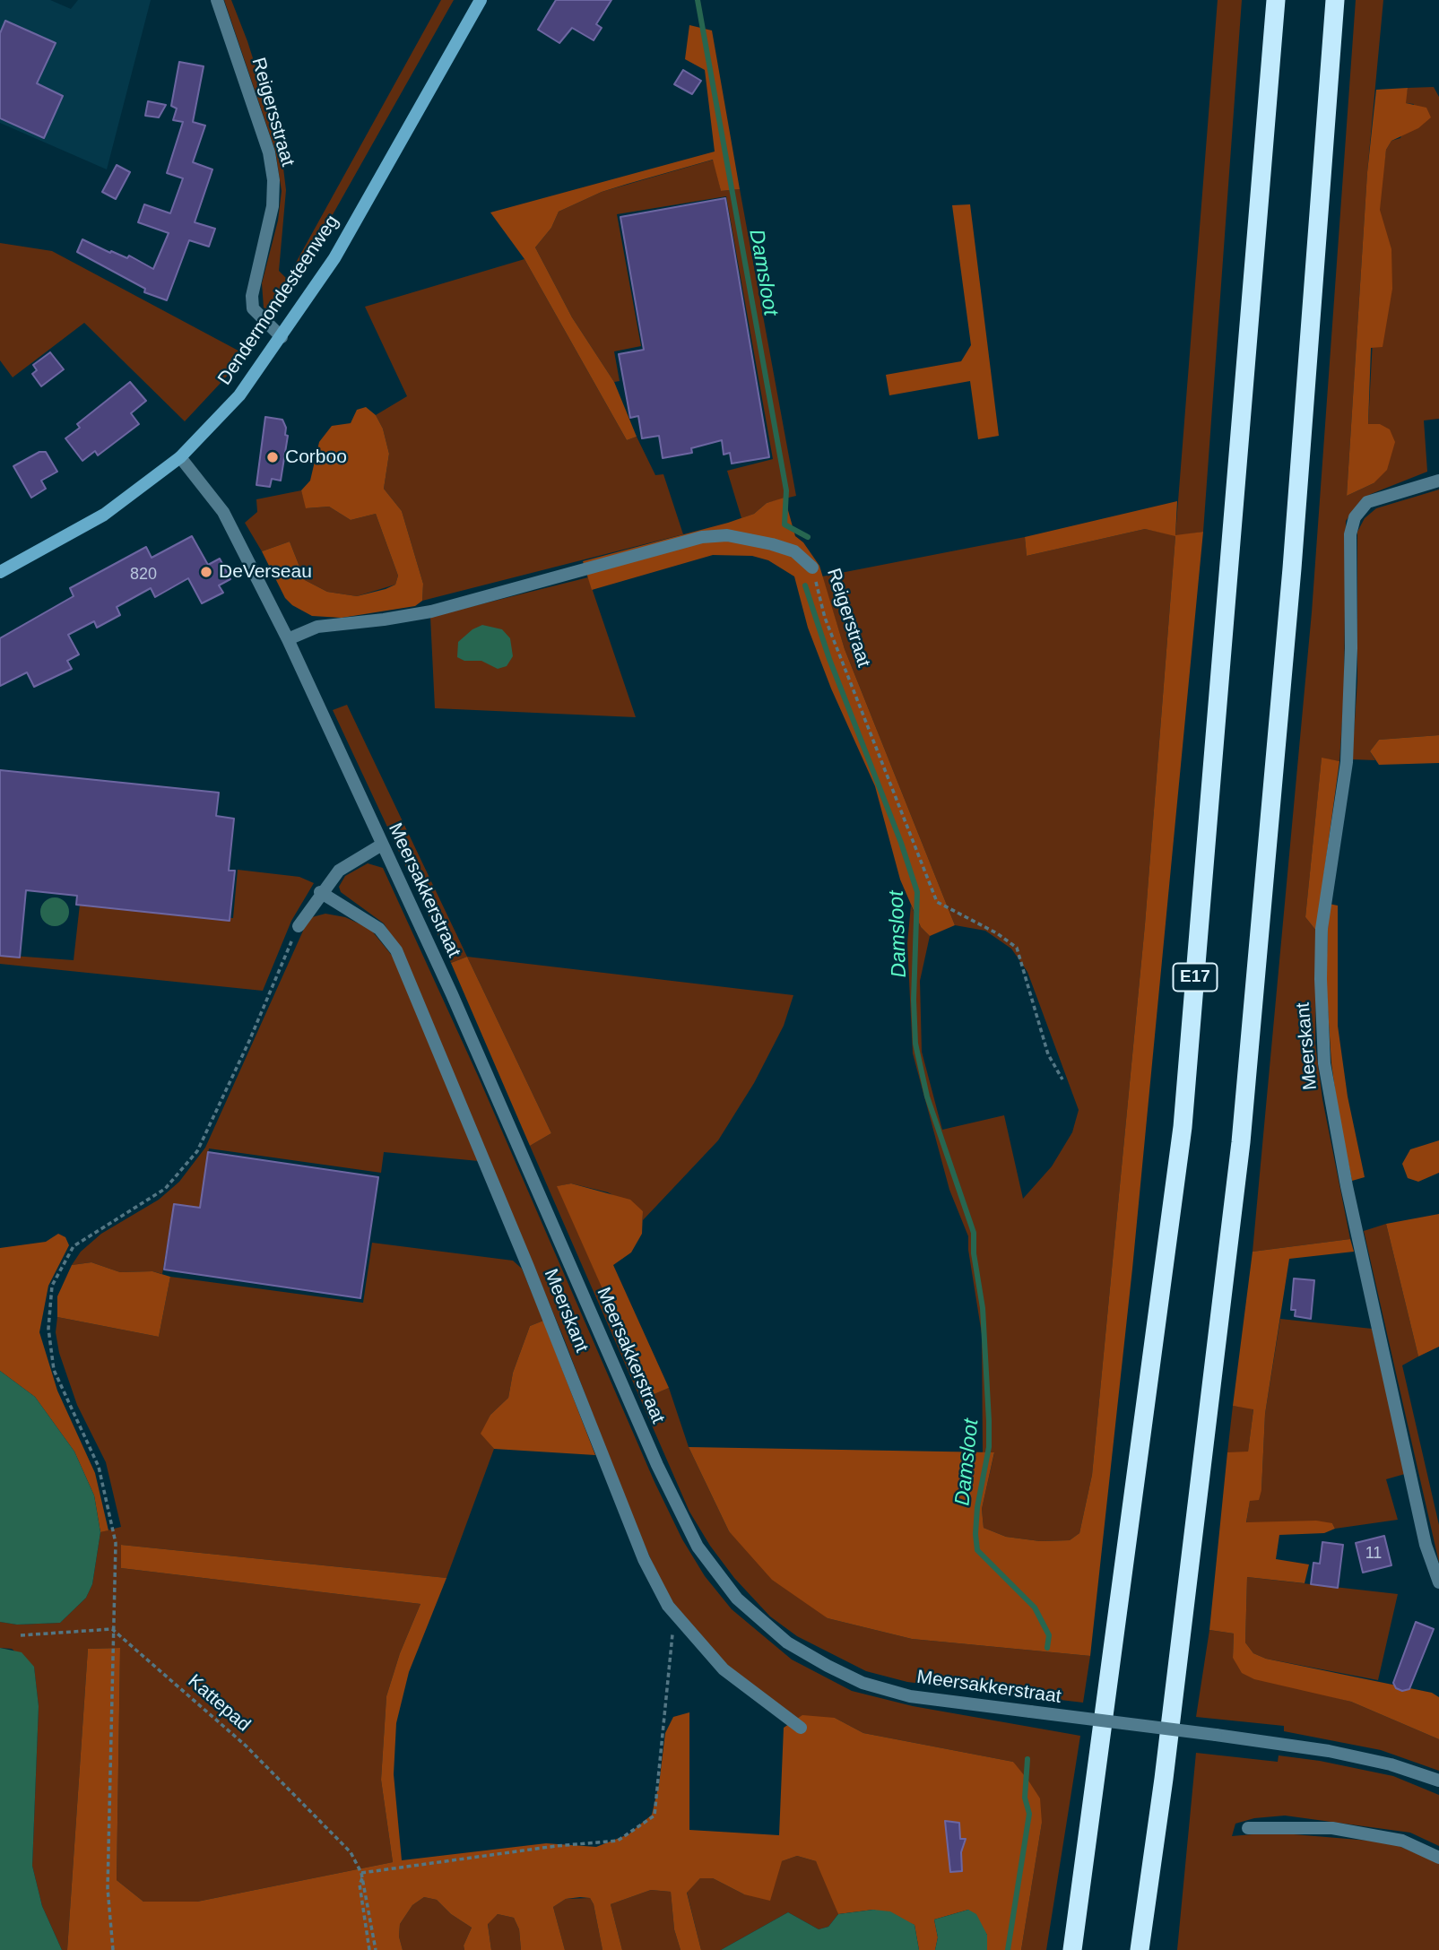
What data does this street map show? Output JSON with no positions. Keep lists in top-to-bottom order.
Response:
{
  "streets": {
    "highway": ["E17"],
    "main road": ["Dendermondesteenweg"],
    "street": [
      "Reigersstraat",
      "Reigerstraat",
      "Meersakkerstraat",
      "Meerskant"
    ],
    "path": ["Kattepad"]
  },
  "crossings": [
    ["Reigersstraat", "Dendermondesteenweg"],
    ["Dendermondesteenweg", "Meersakkerstraat"],
    ["Reigerstraat", "Meersakkerstraat"]
  ],
  "water": ["Damsloot"],
  "places": ["Corboo", "DeVerseau"],
  "house_numbers": ["820", "11"]
}
